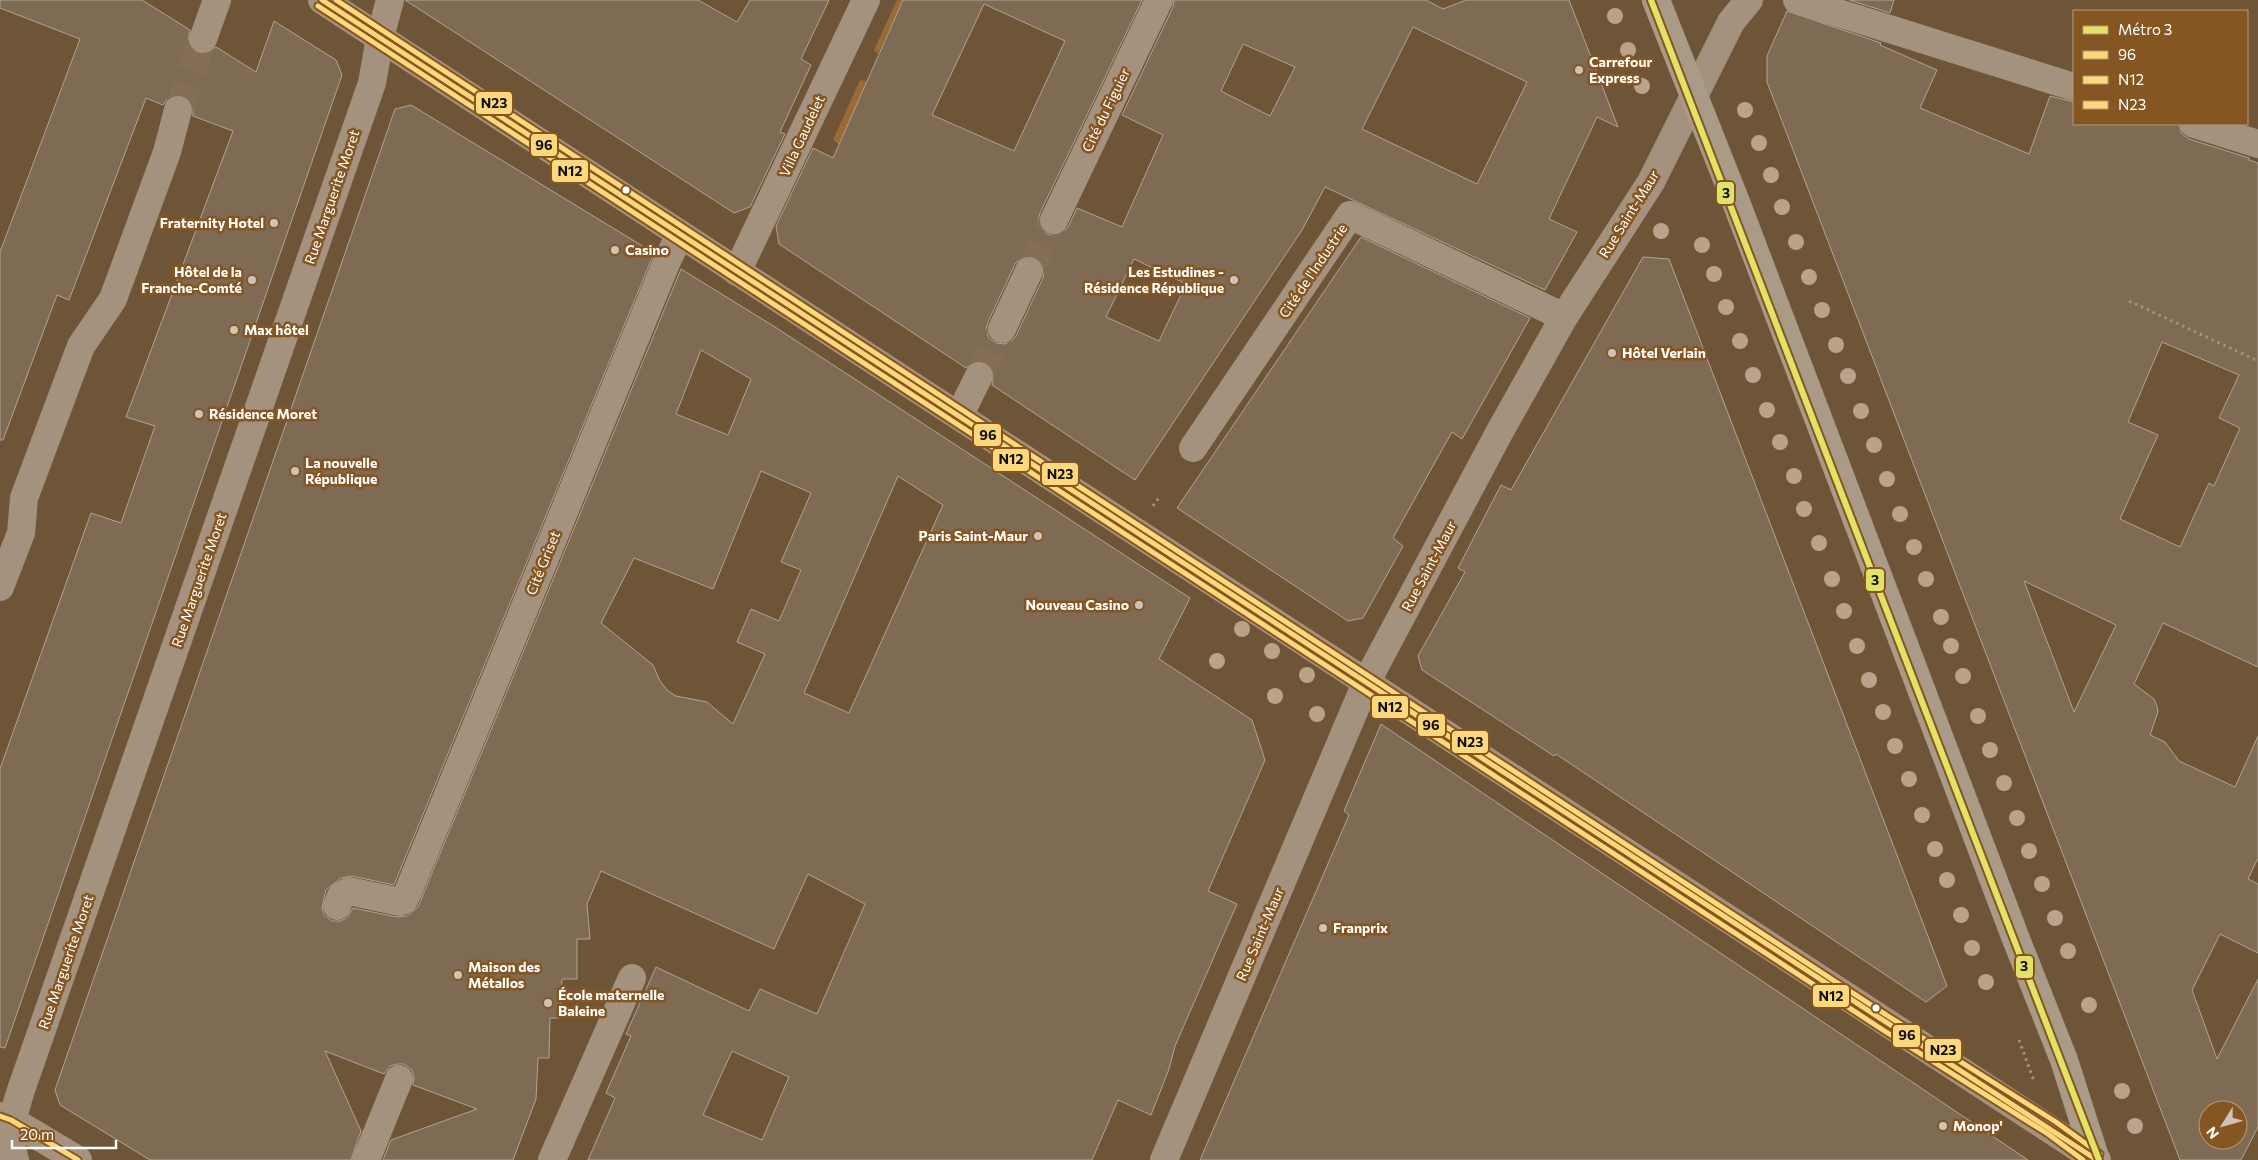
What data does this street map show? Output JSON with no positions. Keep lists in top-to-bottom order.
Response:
{
  "streets": {
    "street": [
      "Cité du Figuier",
      "Villa Gaudelet",
      "Rue Marguerite Moret",
      "Rue Saint-Maur",
      "Cité de l'Industrie",
      "Cité Griset"
    ]
  },
  "crossings": [
    ["Rue Saint-Maur", "Cité de l'Industrie"]
  ],
  "places": [
    "Carrefour Express",
    "Fraternity Hotel",
    "Casino",
    "Hôtel de la Franche-Comté",
    "Les Estudines - Résidence République",
    "Max hôtel",
    "Hôtel Verlain",
    "Résidence Moret",
    "La nouvelle République",
    "Paris Saint-Maur",
    "Nouveau Casino",
    "Franprix",
    "Maison des Métallos",
    "École maternelle Baleine",
    "Monop'"
  ],
  "lines": [
    "metro line 3",
    "transit line 96",
    "transit line N23",
    "transit line N12"
  ],
  "legend": [
    "Métro 3",
    "96",
    "N12",
    "N23"
  ],
  "scale_bar": "20 m",
  "north": "bottom left"
}
